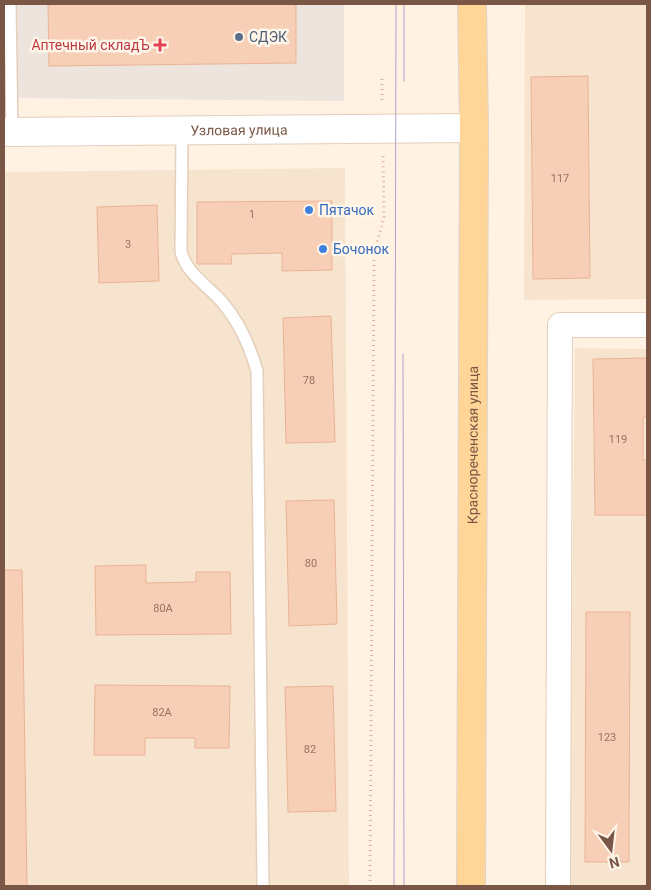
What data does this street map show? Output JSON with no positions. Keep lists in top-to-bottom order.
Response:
{
  "streets": {
    "main road": ["Краснореченская улица"],
    "street": ["Узловая улица"]
  },
  "crossings": [
    ["Узловая улица", "Краснореченская улица"]
  ],
  "places": {
    "other": ["СДЭК", "Пятачок", "Бочонок"],
    "health": ["Аптечный складЪ"]
  },
  "house_numbers": [
    "117",
    "1",
    "3",
    "78",
    "119",
    "80",
    "80А",
    "82А",
    "123",
    "82"
  ],
  "north": "bottom"
}
